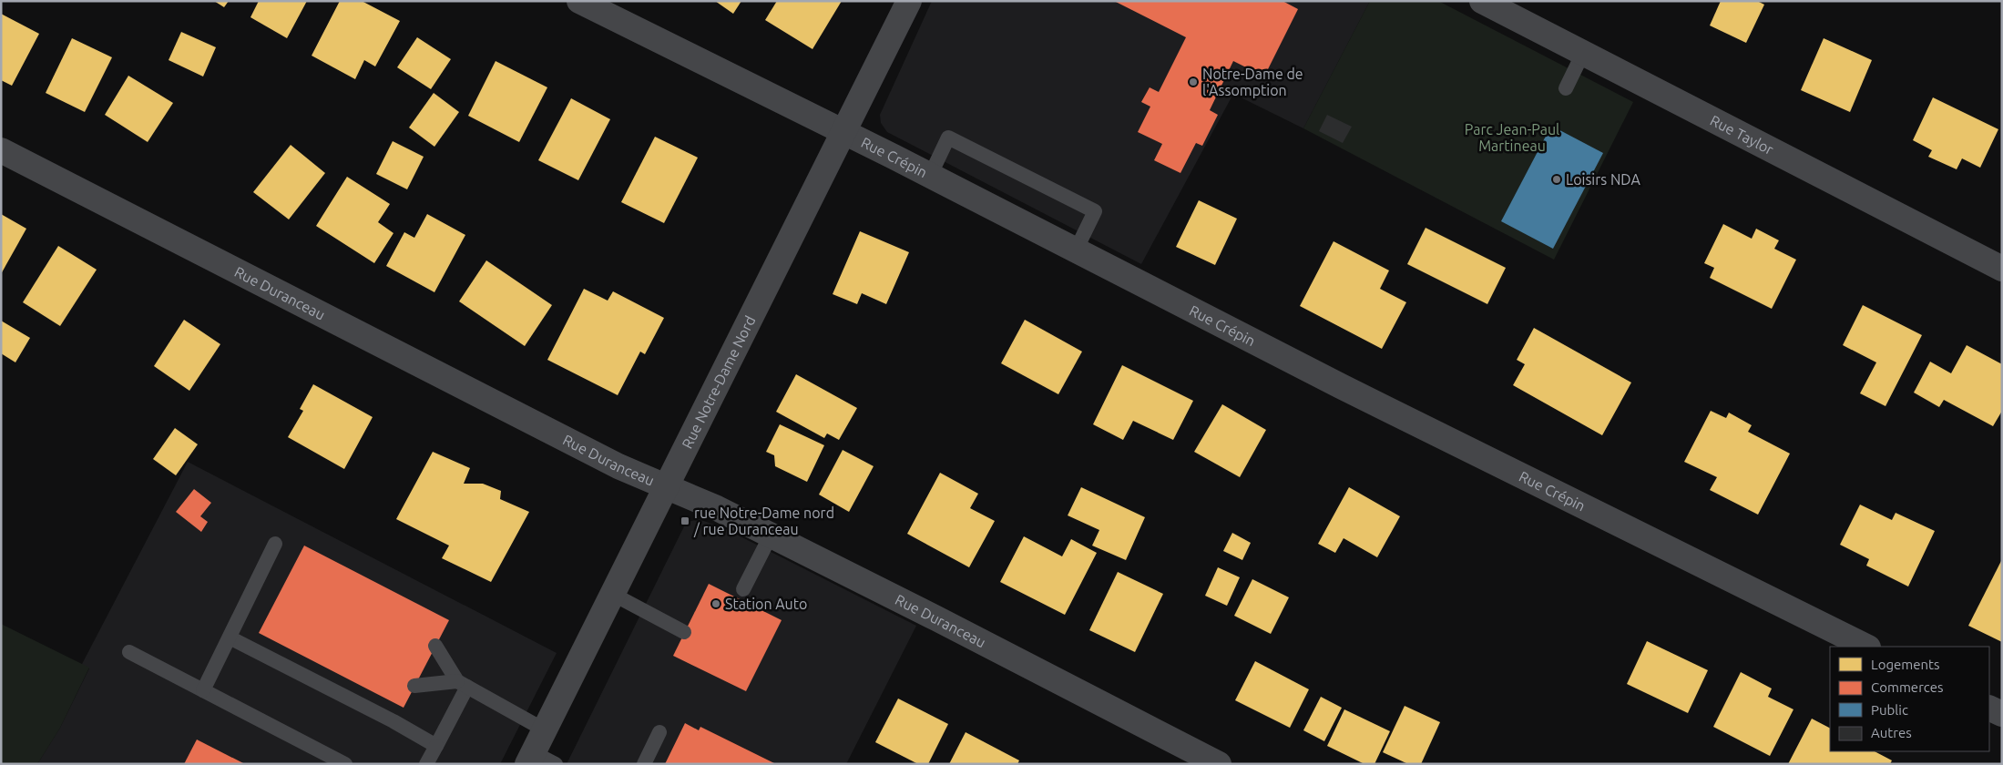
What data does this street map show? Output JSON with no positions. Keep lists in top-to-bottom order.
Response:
{
  "streets": {
    "street": [
      "Rue Taylor",
      "Rue Crépin",
      "Rue Duranceau",
      "Rue Notre-Dame Nord"
    ]
  },
  "crossings": [
    ["Rue Crépin", "Rue Notre-Dame Nord"],
    ["Rue Duranceau", "Rue Notre-Dame Nord"]
  ],
  "parks": ["Parc Jean-Paul Martineau"],
  "places": {
    "other": ["Notre-Dame de l'Assomption", "Loisirs NDA", "Station Auto"],
    "transit": ["rue Notre-Dame nord / rue Duranceau"]
  },
  "legend": [
    "Logements",
    "Commerces",
    "Public",
    "Autres"
  ]
}
